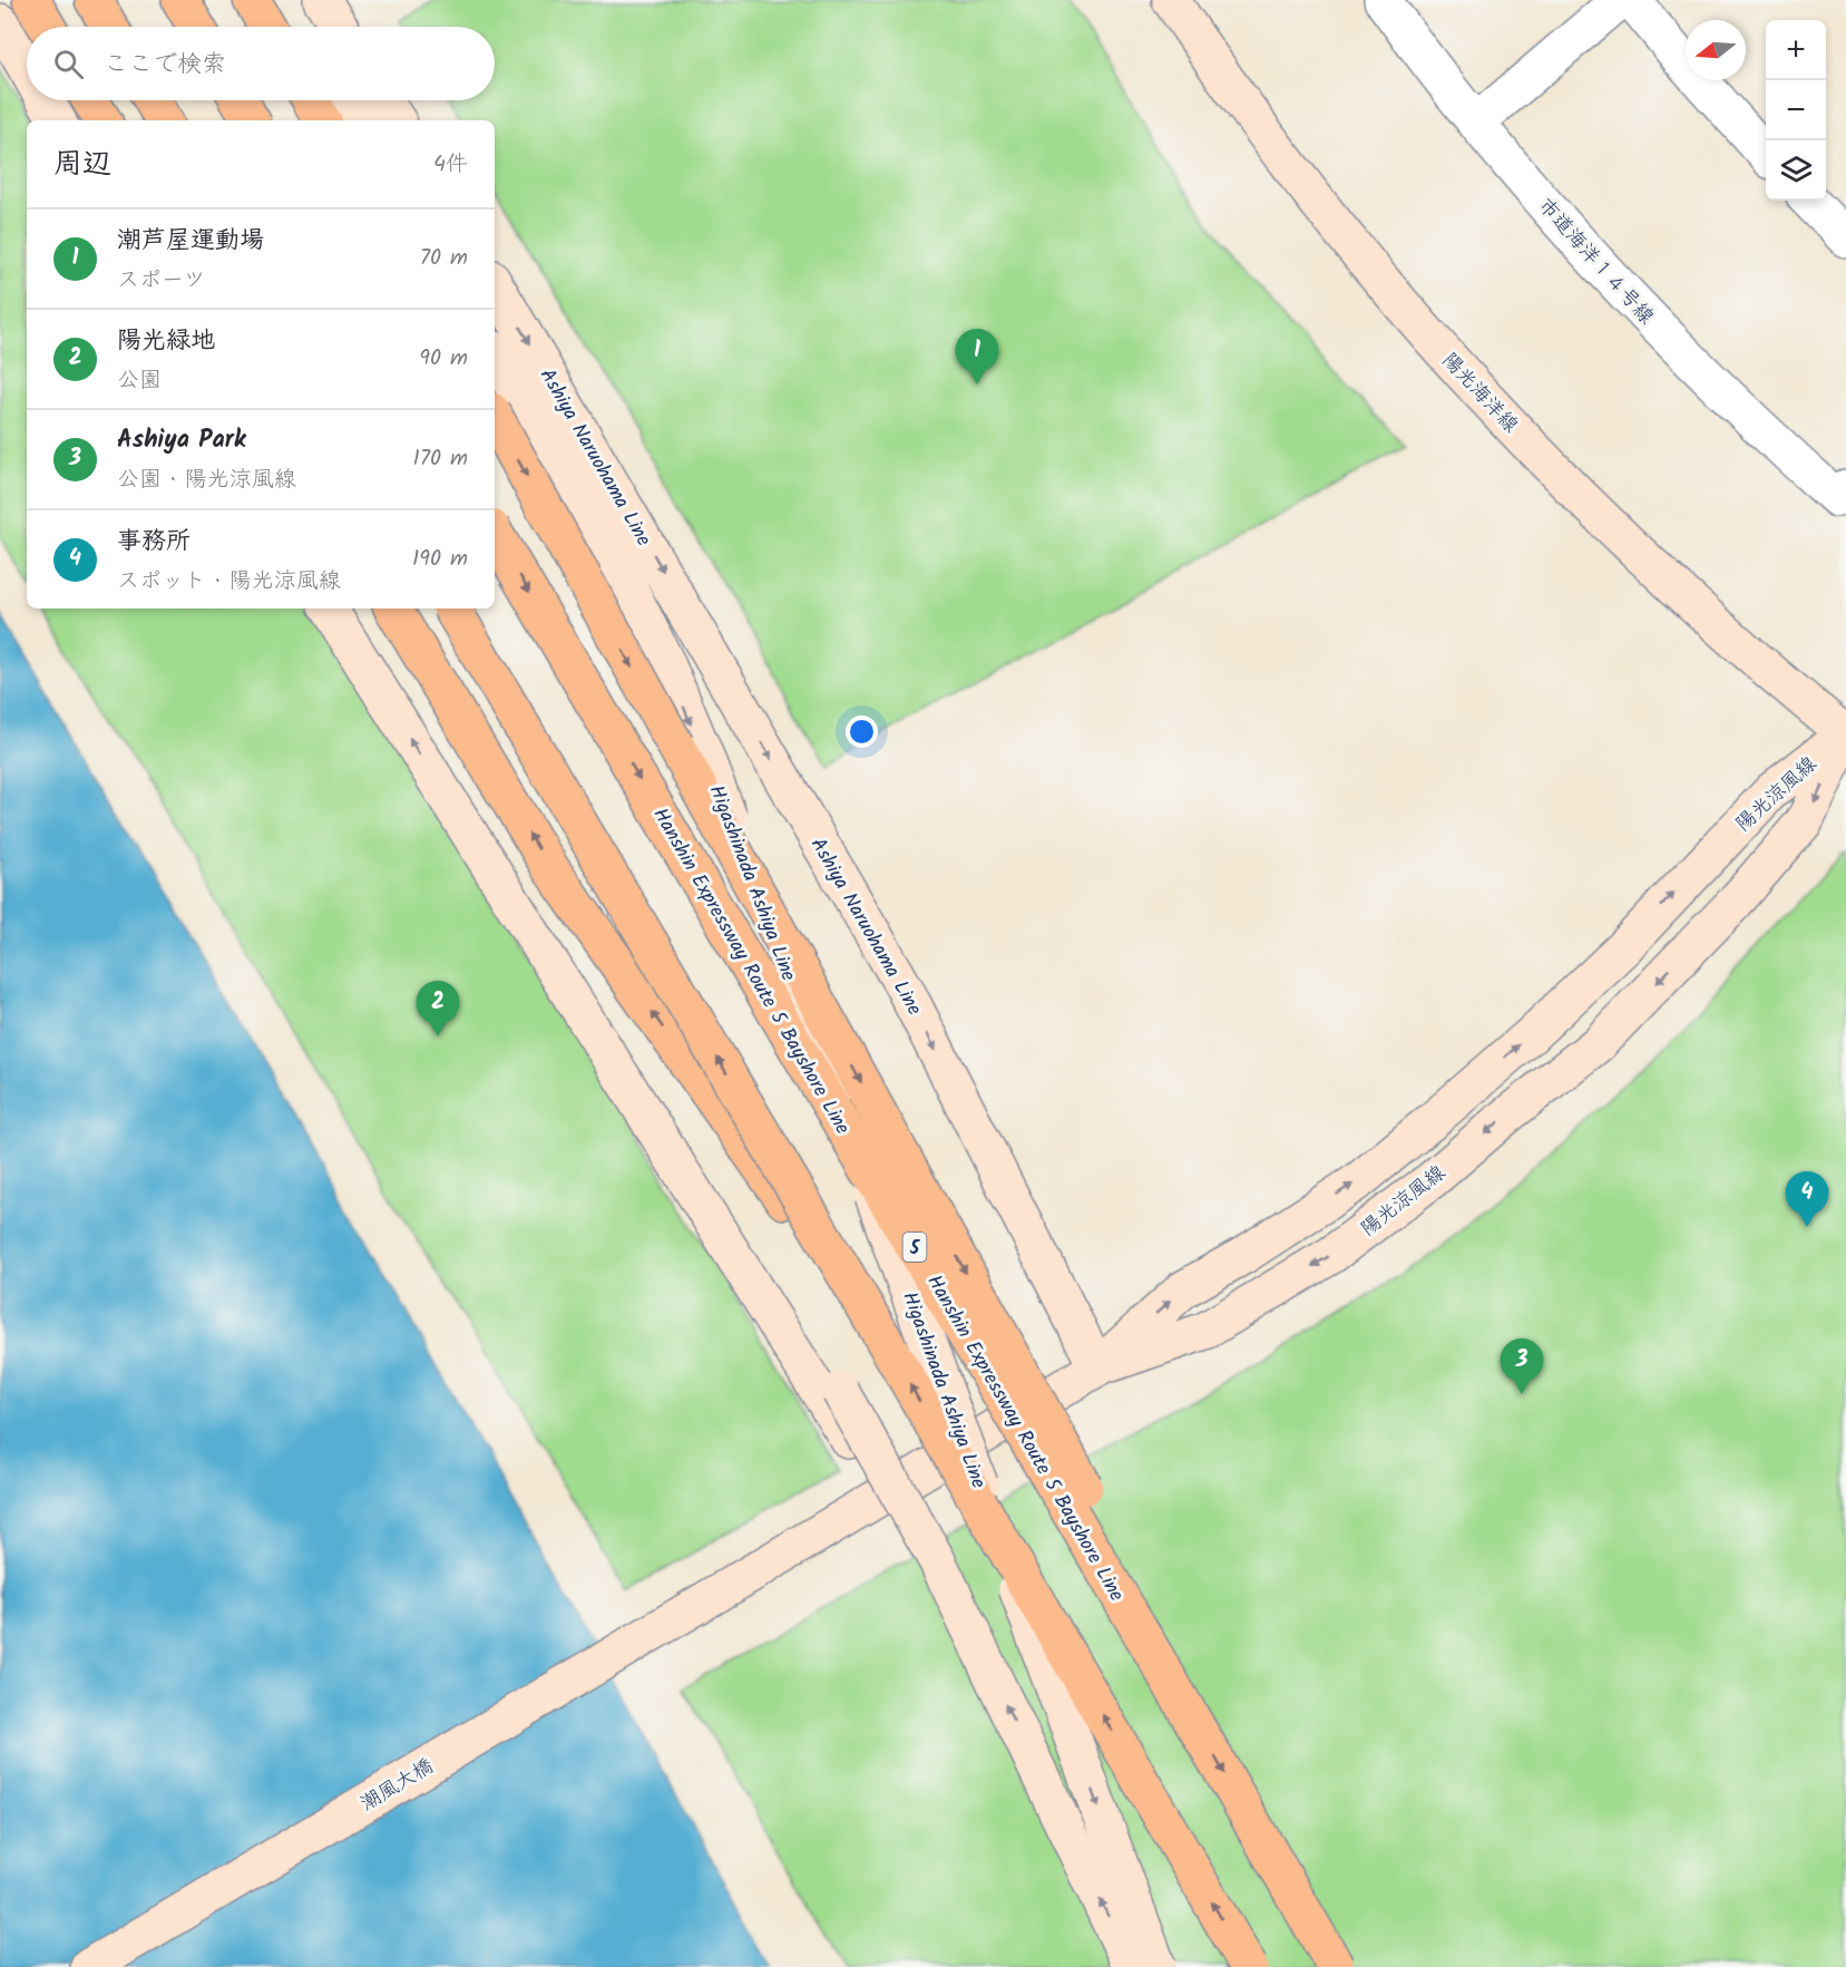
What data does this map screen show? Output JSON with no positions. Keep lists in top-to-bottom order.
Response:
{
  "streets": {
    "highway": ["Hanshin Expressway Route 5 Bayshore Line", "5"],
    "main road": [
      "陽光海洋線",
      "Ashiya Naruohama Line",
      "陽光涼風線",
      "Higashinada Ashiya Line",
      "潮風大橋"
    ],
    "street": ["市道海洋１４号線"]
  },
  "crossings": [
    ["陽光海洋線", "陽光涼風線"],
    ["Ashiya Naruohama Line", "陽光涼風線"],
    ["Hanshin Expressway Route 5 Bayshore Line", "5"]
  ],
  "north": "left",
  "page": {
    "map_buttons": ["+", "−"],
    "search": "ここで検索",
    "heading": ["周辺", "4件"],
    "list": [
      {
        "mark": "1",
        "name": "潮芦屋運動場",
        "note": "スポーツ",
        "value": "70 m"
      },
      {
        "mark": "2",
        "name": "陽光緑地",
        "note": "公園",
        "value": "90 m"
      },
      {
        "mark": "3",
        "name": "Ashiya Park",
        "note": "公園 · 陽光涼風線",
        "value": "170 m"
      },
      {
        "mark": "4",
        "name": "事務所",
        "note": "スポット · 陽光涼風線",
        "value": "190 m"
      }
    ],
    "pins": [
      "1",
      "2",
      "4",
      "3"
    ]
  }
}
